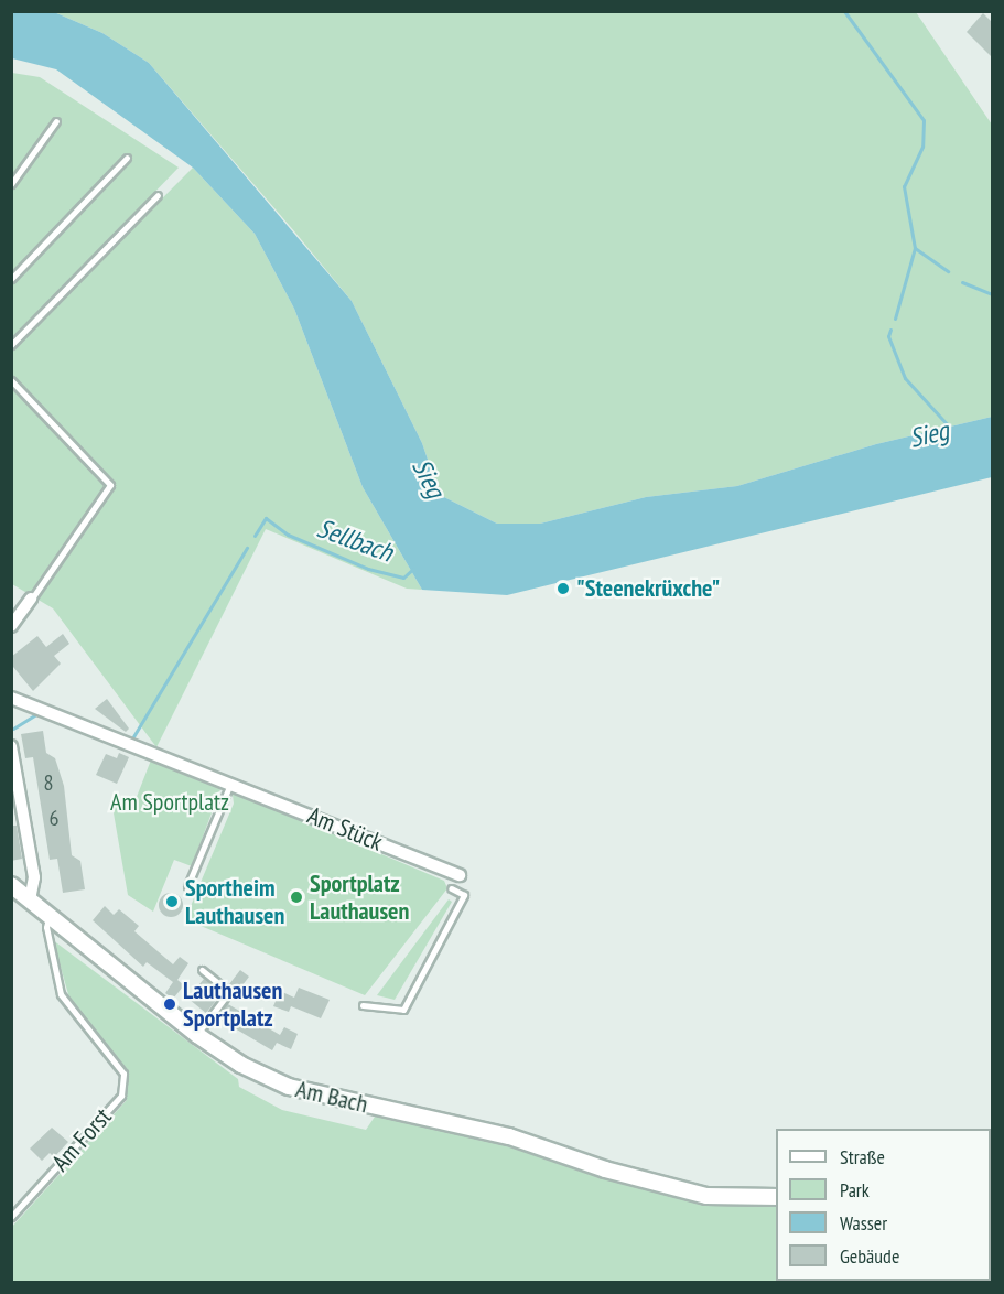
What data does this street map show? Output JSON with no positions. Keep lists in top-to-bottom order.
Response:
{
  "streets": {
    "street": ["Am Stück", "Am Bach"],
    "lane": ["Am Forst"]
  },
  "crossings": [
    ["Am Bach", "Am Forst"]
  ],
  "water": ["Sieg", "Sellbach"],
  "parks": ["Am Sportplatz"],
  "places": [
    "\"Steenekrüxche\"",
    "Sportplatz Lauthausen",
    "Sportheim Lauthausen",
    "Lauthausen Sportplatz"
  ],
  "house_numbers": ["8", "6"],
  "legend": [
    "Straße",
    "Park",
    "Wasser",
    "Gebäude"
  ]
}
